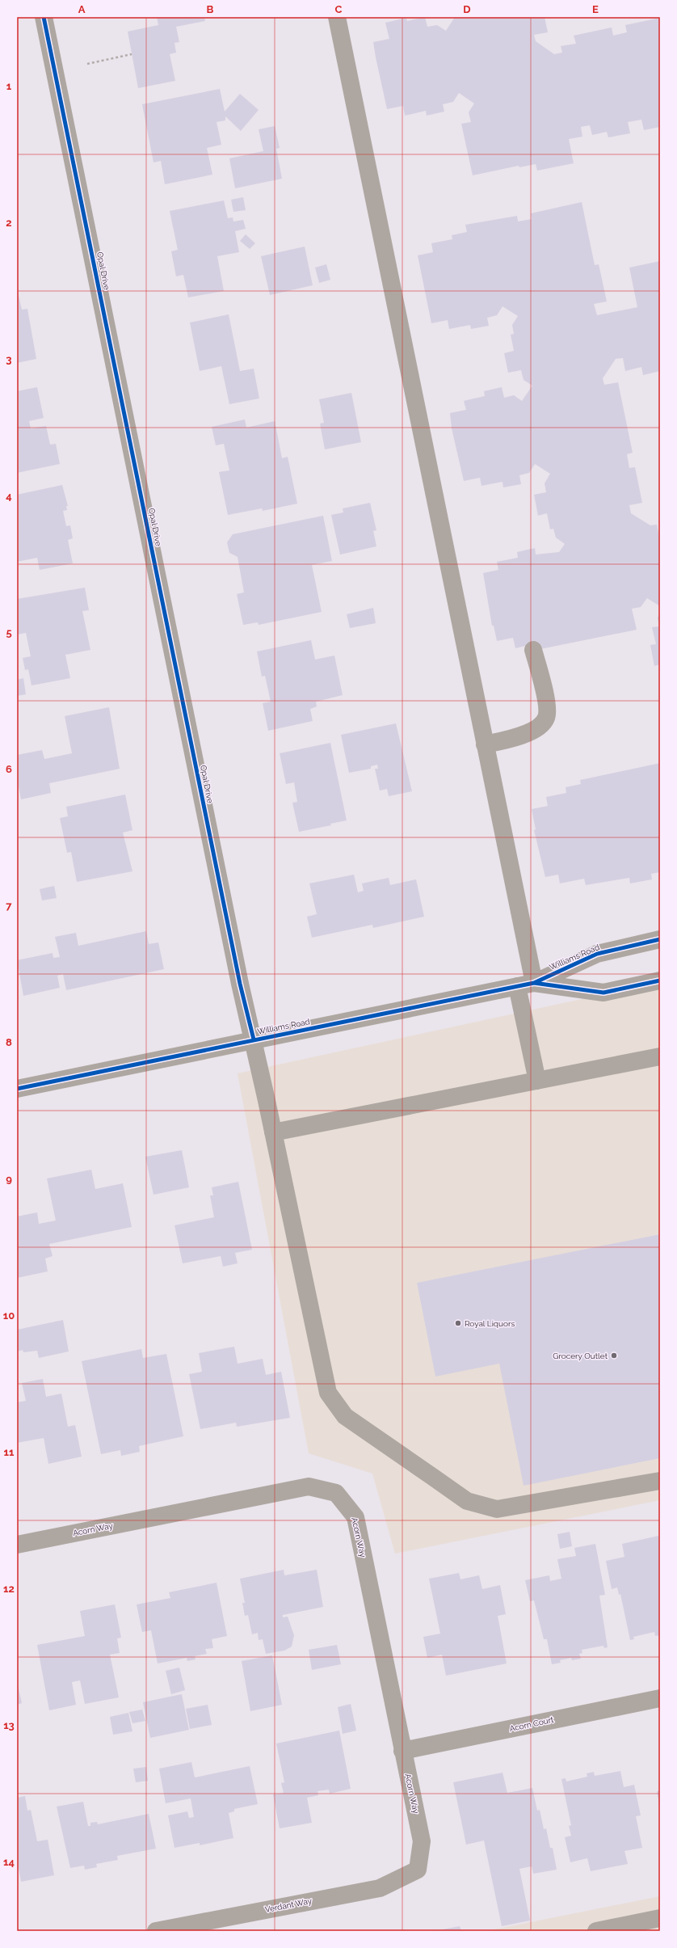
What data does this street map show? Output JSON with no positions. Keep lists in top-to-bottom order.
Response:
{
  "streets": {
    "street": [
      "Opal Drive",
      "Williams Road",
      "Acorn Way",
      "Acorn Court",
      "Verdant Way"
    ]
  },
  "crossings": [
    ["Opal Drive", "Williams Road"],
    ["Acorn Way", "Acorn Court"],
    ["Acorn Way", "Verdant Way"]
  ],
  "places": ["Royal Liquors", "Grocery Outlet"],
  "grid": {
    "columns": [
      "A",
      "B",
      "C",
      "D",
      "E"
    ],
    "rows": [
      "1",
      "2",
      "3",
      "4",
      "5",
      "6",
      "7",
      "8",
      "9",
      "10",
      "11",
      "12",
      "13",
      "14"
    ]
  }
}
